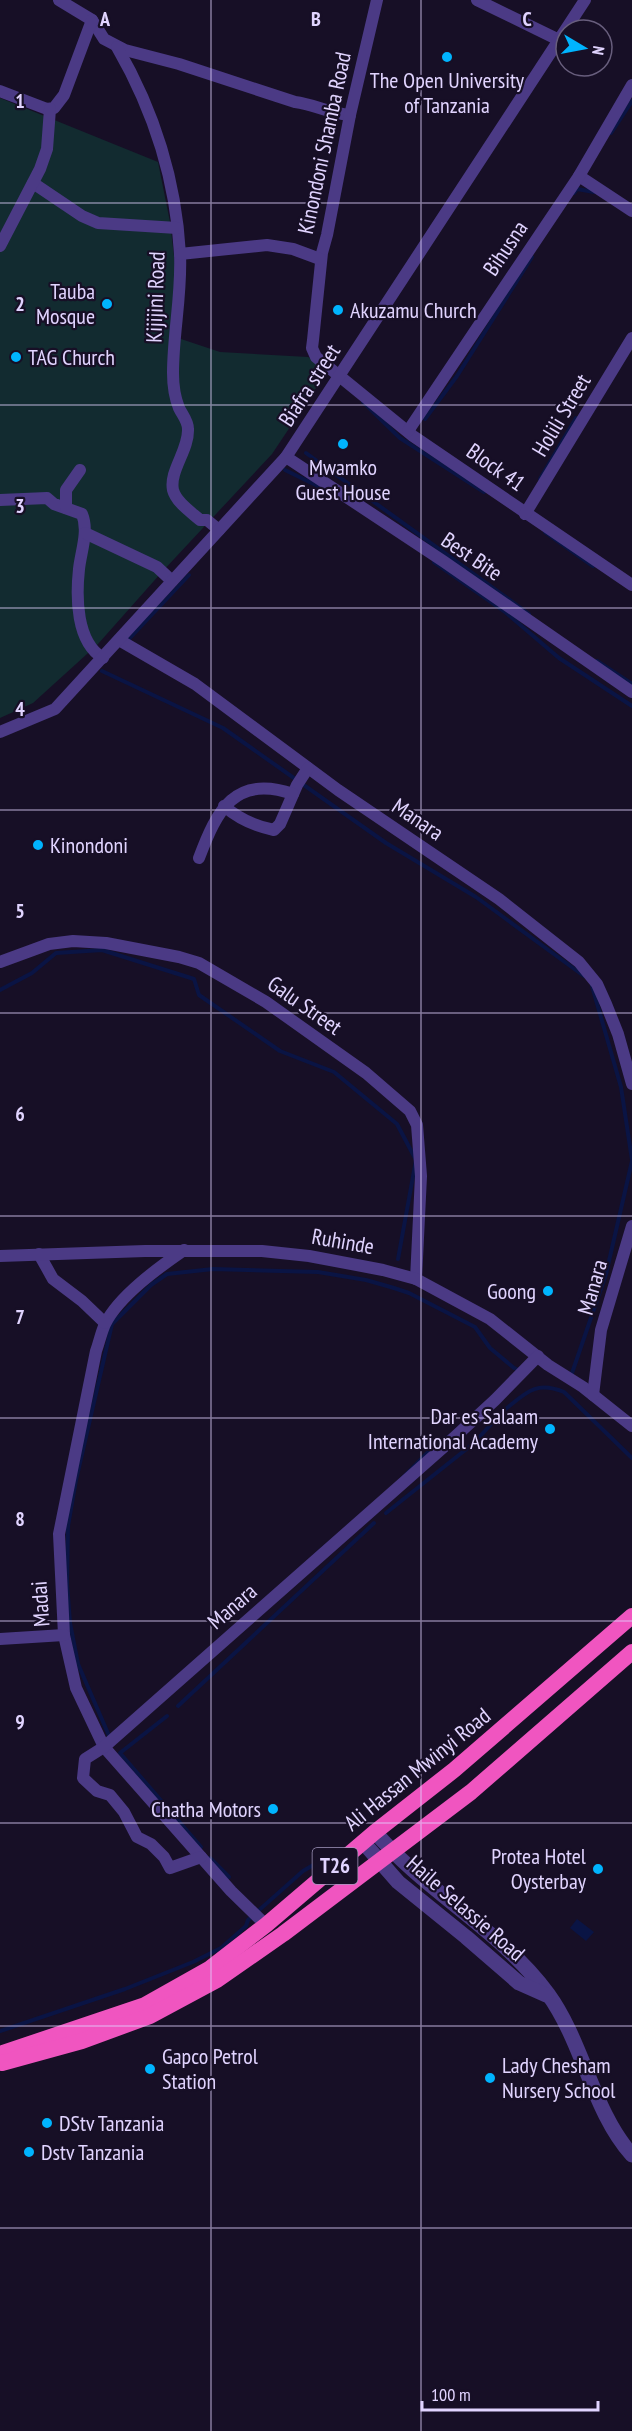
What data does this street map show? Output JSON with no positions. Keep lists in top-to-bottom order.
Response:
{
  "streets": {
    "highway": ["Ali Hassan Mwinyi Road", "T26"],
    "street": [
      "Kinondoni Shamba Road",
      "Bihusna",
      "Kijijini Road",
      "Biafra street",
      "Holili Street",
      "Block 41",
      "Best Bite",
      "Manara",
      "Galu Street",
      "Ruhinde",
      "Madai",
      "Haile Selassie Road"
    ]
  },
  "crossings": [
    ["Kinondoni Shamba Road", "Kijijini Road"],
    ["Kinondoni Shamba Road", "Block 41"],
    ["Bihusna", "Block 41"],
    ["Kijijini Road", "Biafra street"],
    ["Biafra street", "Block 41"],
    ["Biafra street", "Best Bite"],
    ["Biafra street", "Manara"],
    ["Holili Street", "Block 41"],
    ["Manara", "Ruhinde"],
    ["Manara", "Madai"],
    ["Galu Street", "Ruhinde"],
    ["Ruhinde", "Madai"],
    ["Madai", "Ali Hassan Mwinyi Road"],
    ["Ali Hassan Mwinyi Road", "Haile Selassie Road"],
    ["T26", "Haile Selassie Road"]
  ],
  "places": [
    "The Open University of Tanzania",
    "Tauba Mosque",
    "Akuzamu Church",
    "TAG Church",
    "Mwamko Guest House",
    "Kinondoni",
    "Goong",
    "Dar es Salaam International Academy",
    "Chatha Motors",
    "Protea Hotel Oysterbay",
    "Gapco Petrol Station",
    "Lady Chesham Nursery School",
    "DStv Tanzania",
    "Dstv Tanzania"
  ],
  "scale_bar": "100 m",
  "north": "right",
  "grid": {
    "columns": ["A", "B", "C"],
    "rows": [
      "1",
      "2",
      "3",
      "4",
      "5",
      "6",
      "7",
      "8",
      "9"
    ]
  }
}
